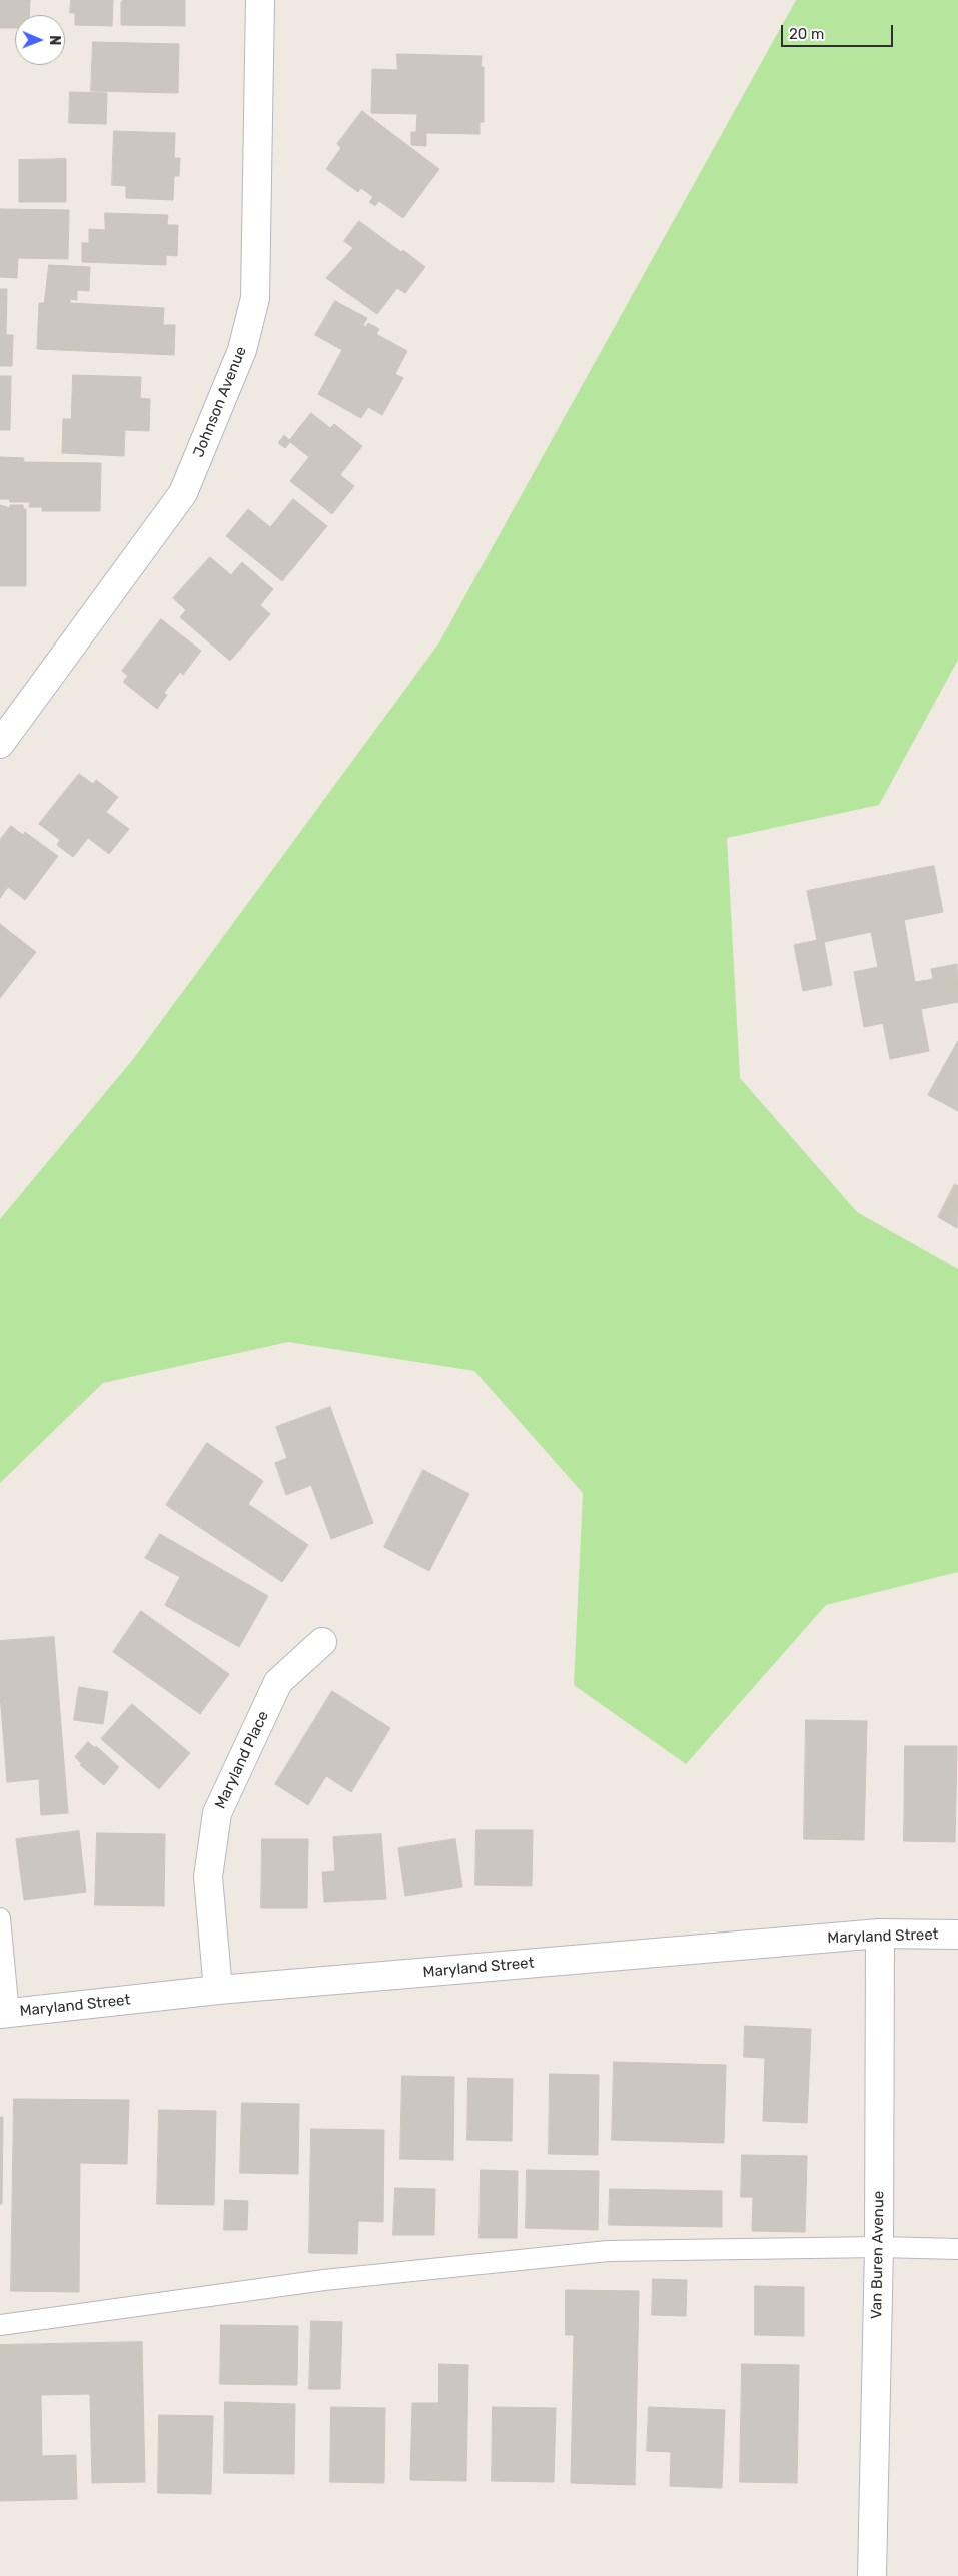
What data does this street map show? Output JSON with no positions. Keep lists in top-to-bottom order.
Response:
{
  "streets": {
    "street": [
      "Johnson Avenue",
      "Maryland Place",
      "Maryland Street",
      "Van Buren Avenue"
    ]
  },
  "crossings": [
    ["Maryland Place", "Maryland Street"],
    ["Maryland Street", "Van Buren Avenue"]
  ],
  "scale_bar": "20 m",
  "north": "right"
}
